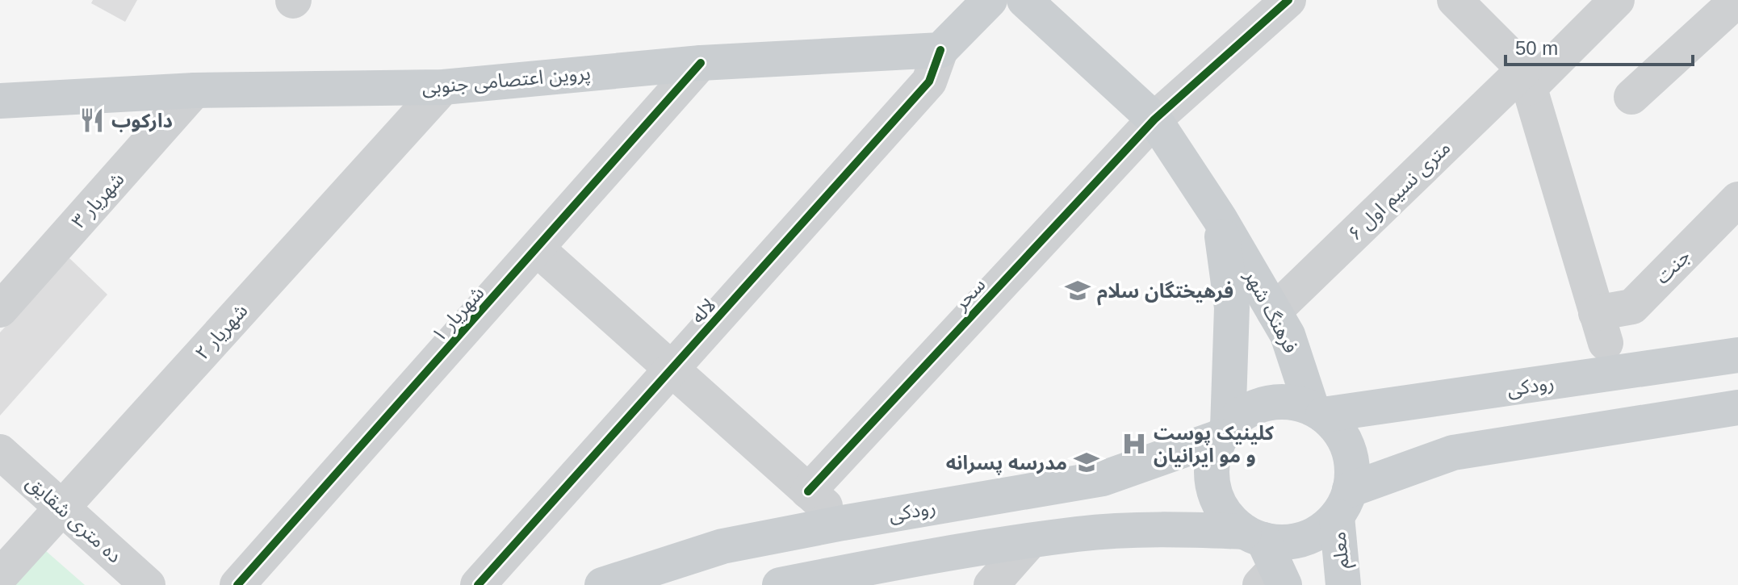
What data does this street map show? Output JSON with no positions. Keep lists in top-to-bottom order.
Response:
{
  "streets": {
    "main road": [
      "پروین اعتصامی جنوبی",
      "فرهنگ شهر",
      "رودکی",
      "رودکى",
      "معلم"
    ],
    "street": [
      "۶ متری نسیم اول",
      "شهریار ۳",
      "جنت",
      "سحر",
      "لاله",
      "شهریار ۱",
      "شهریار ۲",
      "ده متری شقایق"
    ]
  },
  "crossings": [
    ["پروین اعتصامی جنوبی", "شهریار ۳"],
    ["پروین اعتصامی جنوبی", "لاله"],
    ["پروین اعتصامی جنوبی", "شهریار ۱"],
    ["پروین اعتصامی جنوبی", "شهریار ۲"],
    ["۶ متری نسیم اول", "جنت"],
    ["۶ متری نسیم اول", "فرهنگ شهر"],
    ["سحر", "فرهنگ شهر"],
    ["فرهنگ شهر", "رودکی"],
    ["فرهنگ شهر", "رودکى"],
    ["فرهنگ شهر", "معلم"],
    ["شهریار ۲", "ده متری شقایق"],
    ["رودکی", "رودکى"],
    ["رودکی", "معلم"],
    ["رودکى", "معلم"]
  ],
  "places": {
    "restaurant": ["دارکوب"],
    "school or university": ["فرهیختگان سلام", "مدرسه پسرانه"],
    "hospital": ["کلینیک پوست و مو ایرانیان"]
  },
  "scale_bar": "50 m"
}
